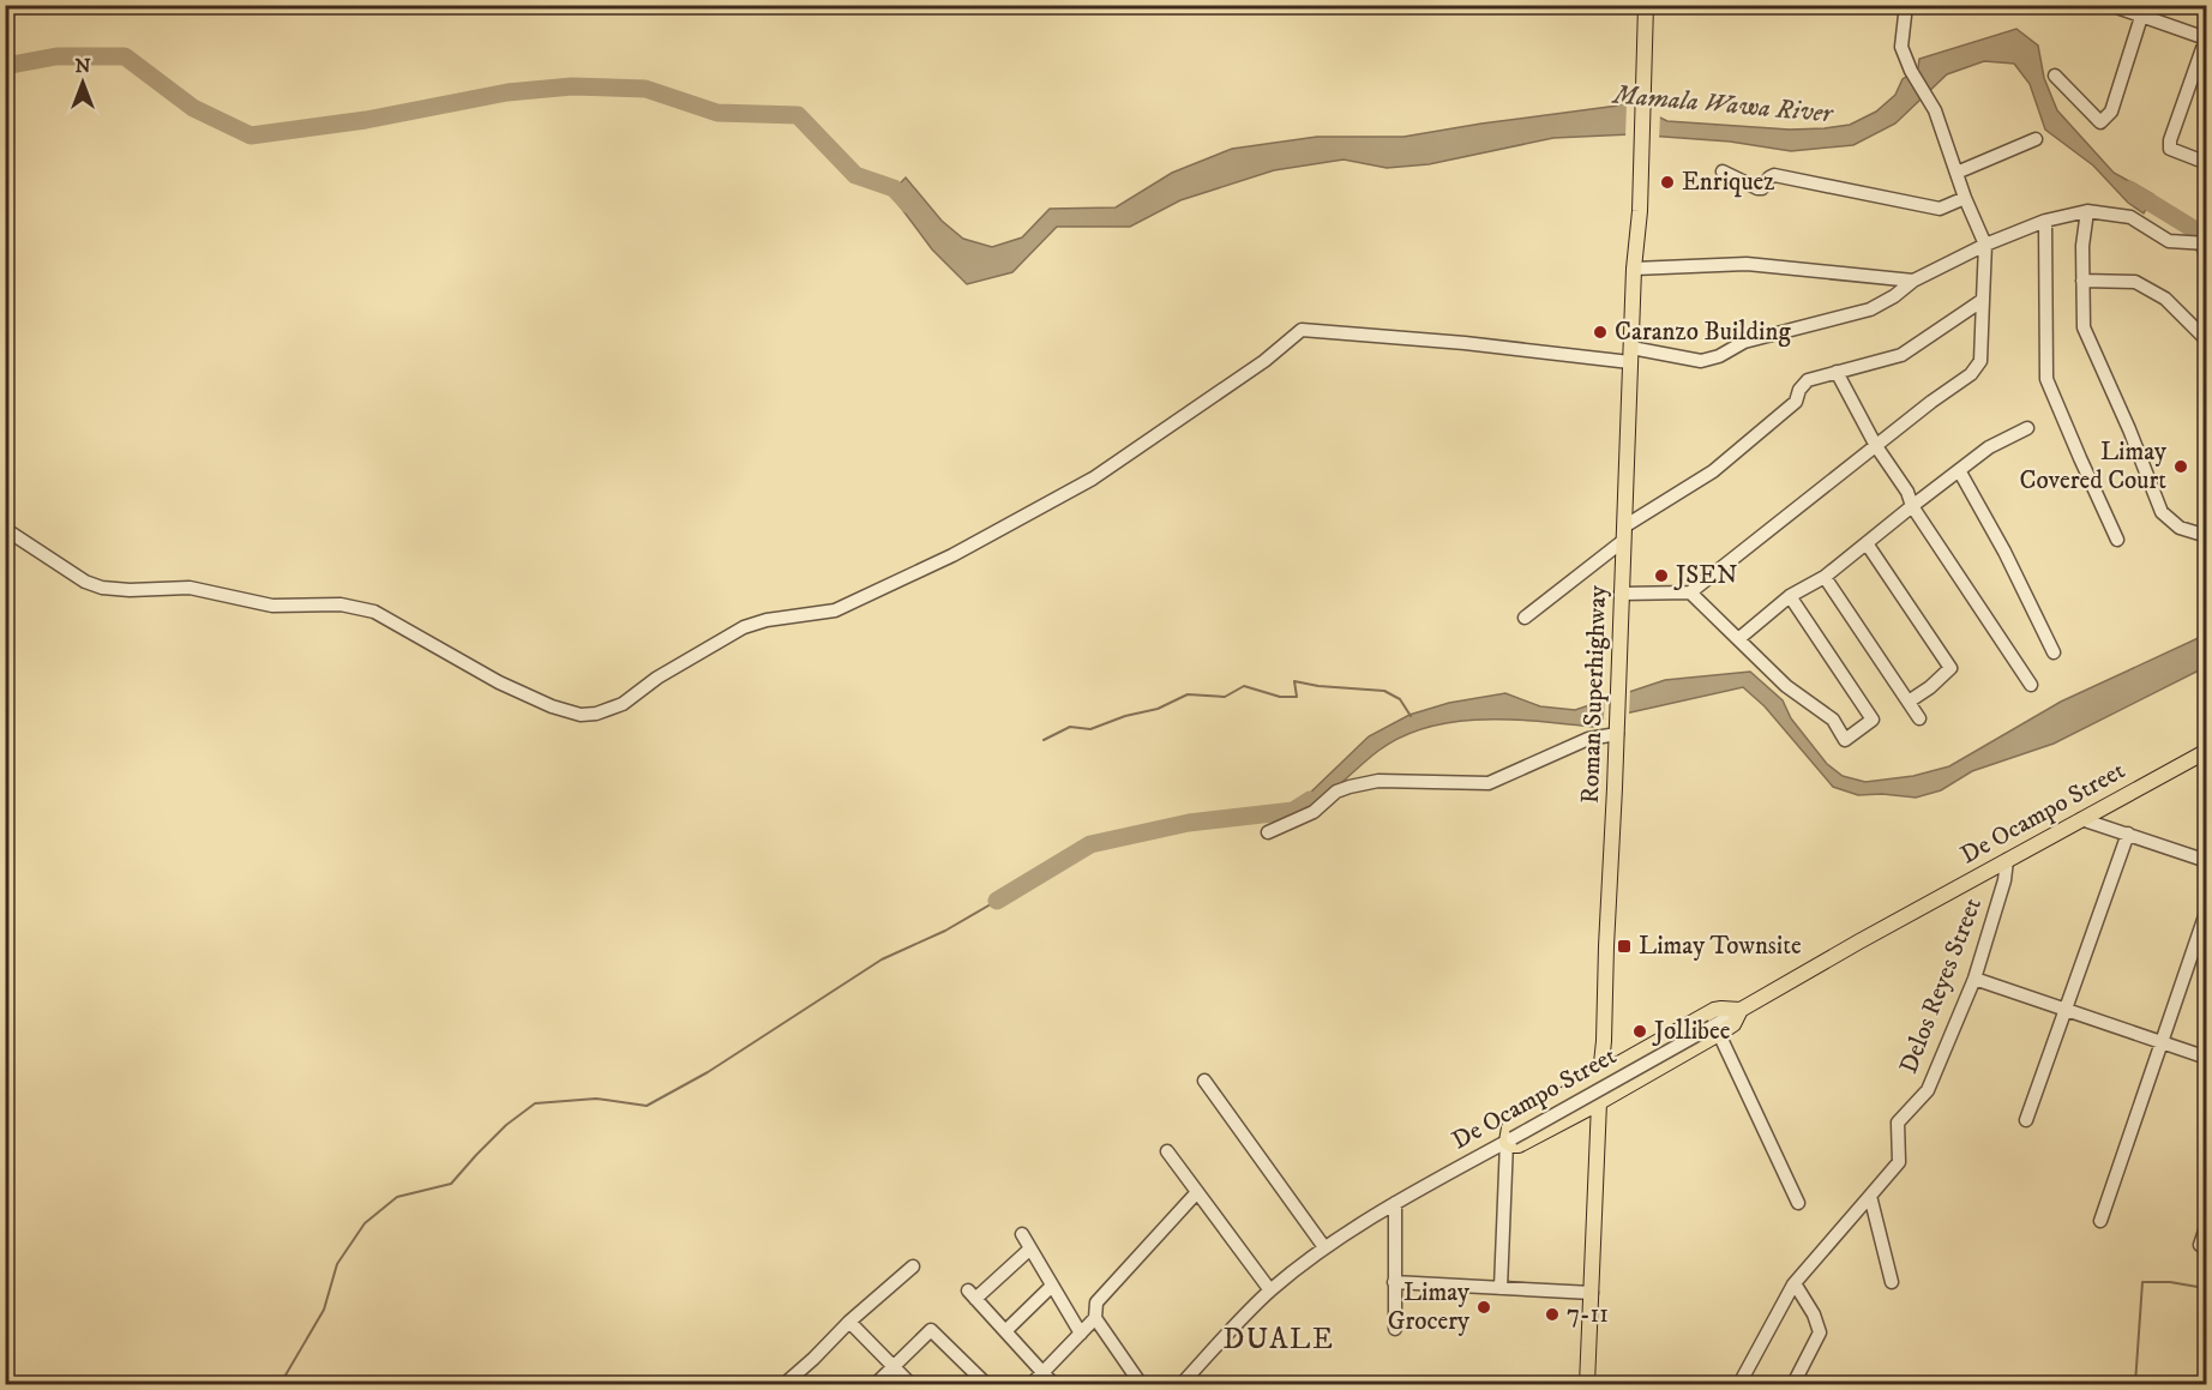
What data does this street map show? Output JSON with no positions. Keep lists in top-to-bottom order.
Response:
{
  "streets": {
    "main road": ["Roman Superhighway", "De Ocampo Street"],
    "street": ["Delos Reyes Street"]
  },
  "crossings": [
    ["De Ocampo Street", "Delos Reyes Street"]
  ],
  "districts": ["DUALE"],
  "water": ["Mamala Wawa River"],
  "places": {
    "other": [
      "Enriquez",
      "Caranzo Building",
      "Limay Covered Court",
      "JSEN",
      "Jollibee",
      "Limay Grocery",
      "7-11"
    ],
    "transit": ["Limay Townsite"]
  },
  "north": "top"
}
